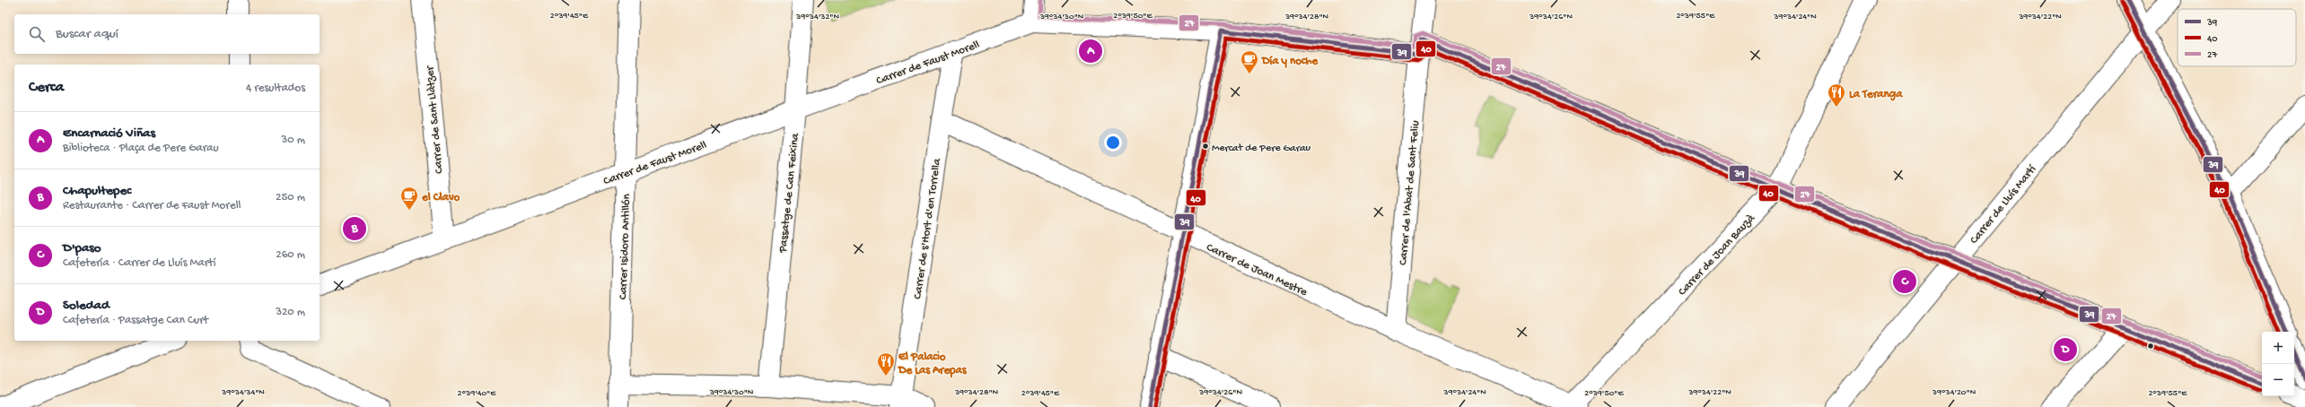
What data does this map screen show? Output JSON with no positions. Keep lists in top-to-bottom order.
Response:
{
  "streets": {
    "street": [
      "Carrer de Faust Morell",
      "Carrer de Sant Llàtzer",
      "Passatge de Can Feixina",
      "Carrer de l'Abat de Sant Feliu",
      "Carrer de Lluís Martí",
      "Carrer de s'Hort d'en Torrella",
      "Carrer Isidoro Antillón",
      "Carrer de Joan Bauzà",
      "Carrer de Joan Mestre"
    ]
  },
  "crossings": [
    ["Carrer de Faust Morell", "Carrer de Sant Llàtzer"],
    ["Carrer de Faust Morell", "Passatge de Can Feixina"],
    ["Carrer de Faust Morell", "Carrer de s'Hort d'en Torrella"],
    ["Carrer de Faust Morell", "Carrer Isidoro Antillón"],
    ["Carrer de l'Abat de Sant Feliu", "Carrer de Joan Mestre"],
    ["Carrer de s'Hort d'en Torrella", "Carrer de Joan Mestre"],
    ["Carrer de Joan Bauzà", "Carrer de Joan Mestre"]
  ],
  "places": {
    "cafe": ["Día y noche", "el Clavo"],
    "restaurant": ["La Teranga", "El Palacio De Las Arepas"],
    "other": ["Mercat de Pere Garau"]
  },
  "lines": ["transit line 39", "transit line 27", "transit line 40"],
  "legend": ["39", "40", "27"],
  "page": {
    "search": "Buscar aquí",
    "pins": [
      "A",
      "B",
      "C",
      "D"
    ],
    "heading": ["Cerca", "4 resultados"],
    "list": [
      {
        "mark": "A",
        "name": "Encarnació Viñas",
        "note": "Biblioteca · Plaça de Pere Garau",
        "value": "30 m"
      },
      {
        "mark": "B",
        "name": "Chapultepec",
        "note": "Restaurante · Carrer de Faust Morell",
        "value": "250 m"
      },
      {
        "mark": "C",
        "name": "D'paso",
        "note": "Cafetería · Carrer de Lluís Martí",
        "value": "260 m"
      },
      {
        "mark": "D",
        "name": "Soledad",
        "note": "Cafetería · Passatge Can Curt",
        "value": "320 m"
      }
    ],
    "map_buttons": ["+", "−"]
  },
  "coordinates": [
    "2°39'45\"E",
    "2°39'50\"E",
    "2°39'55\"E",
    "39°34'32\"N",
    "39°34'30\"N",
    "39°34'28\"N",
    "39°34'26\"N",
    "39°34'24\"N",
    "39°34'22\"N",
    "39°34'34\"N",
    "39°34'20\"N",
    "2°39'40\"E"
  ]
}
